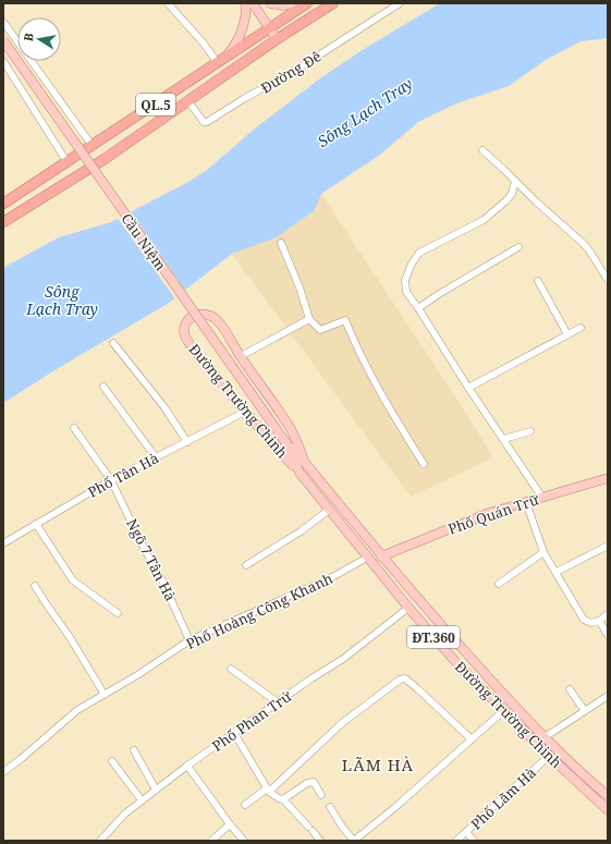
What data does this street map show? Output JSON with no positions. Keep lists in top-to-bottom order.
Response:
{
  "streets": {
    "highway": ["QL.5"],
    "main road": [
      "Cầu Niệm",
      "Đường Trường Chinh",
      "Phố Quán Trữ",
      "ĐT.360"
    ],
    "street": [
      "Đường Đê",
      "Phố Tân Hà",
      "Ngõ 7 Tân Hà",
      "Phố Hoàng Công Khanh",
      "Phố Phan Trứ",
      "Phố Lãm Hà"
    ]
  },
  "crossings": [
    ["Đường Đê", "QL.5"],
    ["Cầu Niệm", "Đường Trường Chinh"],
    ["Đường Trường Chinh", "Phố Tân Hà"],
    ["Đường Trường Chinh", "Phố Quán Trữ"],
    ["Đường Trường Chinh", "Phố Hoàng Công Khanh"],
    ["Đường Trường Chinh", "Phố Phan Trứ"],
    ["Đường Trường Chinh", "Phố Lãm Hà"],
    ["Phố Tân Hà", "Ngõ 7 Tân Hà"],
    ["Ngõ 7 Tân Hà", "Phố Hoàng Công Khanh"]
  ],
  "districts": ["LÃM HÀ"],
  "water": ["Sông Lạch Tray"],
  "north": "left"
}
